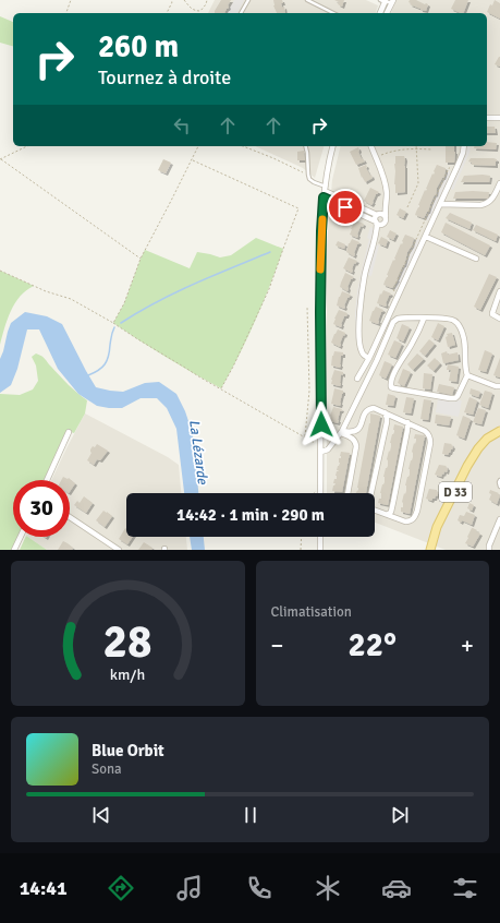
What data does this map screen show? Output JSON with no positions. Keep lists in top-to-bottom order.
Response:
{
  "streets": {
    "main road": ["D 33"]
  },
  "water": ["La Lézarde"],
  "page": {
    "turn": ["260 m", "Tournez à droite"],
    "limit": "30",
    "trip": "14:42 · 1 min · 290 m",
    "tile": "Climatisation",
    "heat": ["−", "22°", "+"],
    "song": ["Blue Orbit", "Sona"],
    "tabs": "14:41",
    "gauge": ["28", "km/h"]
  }
}
